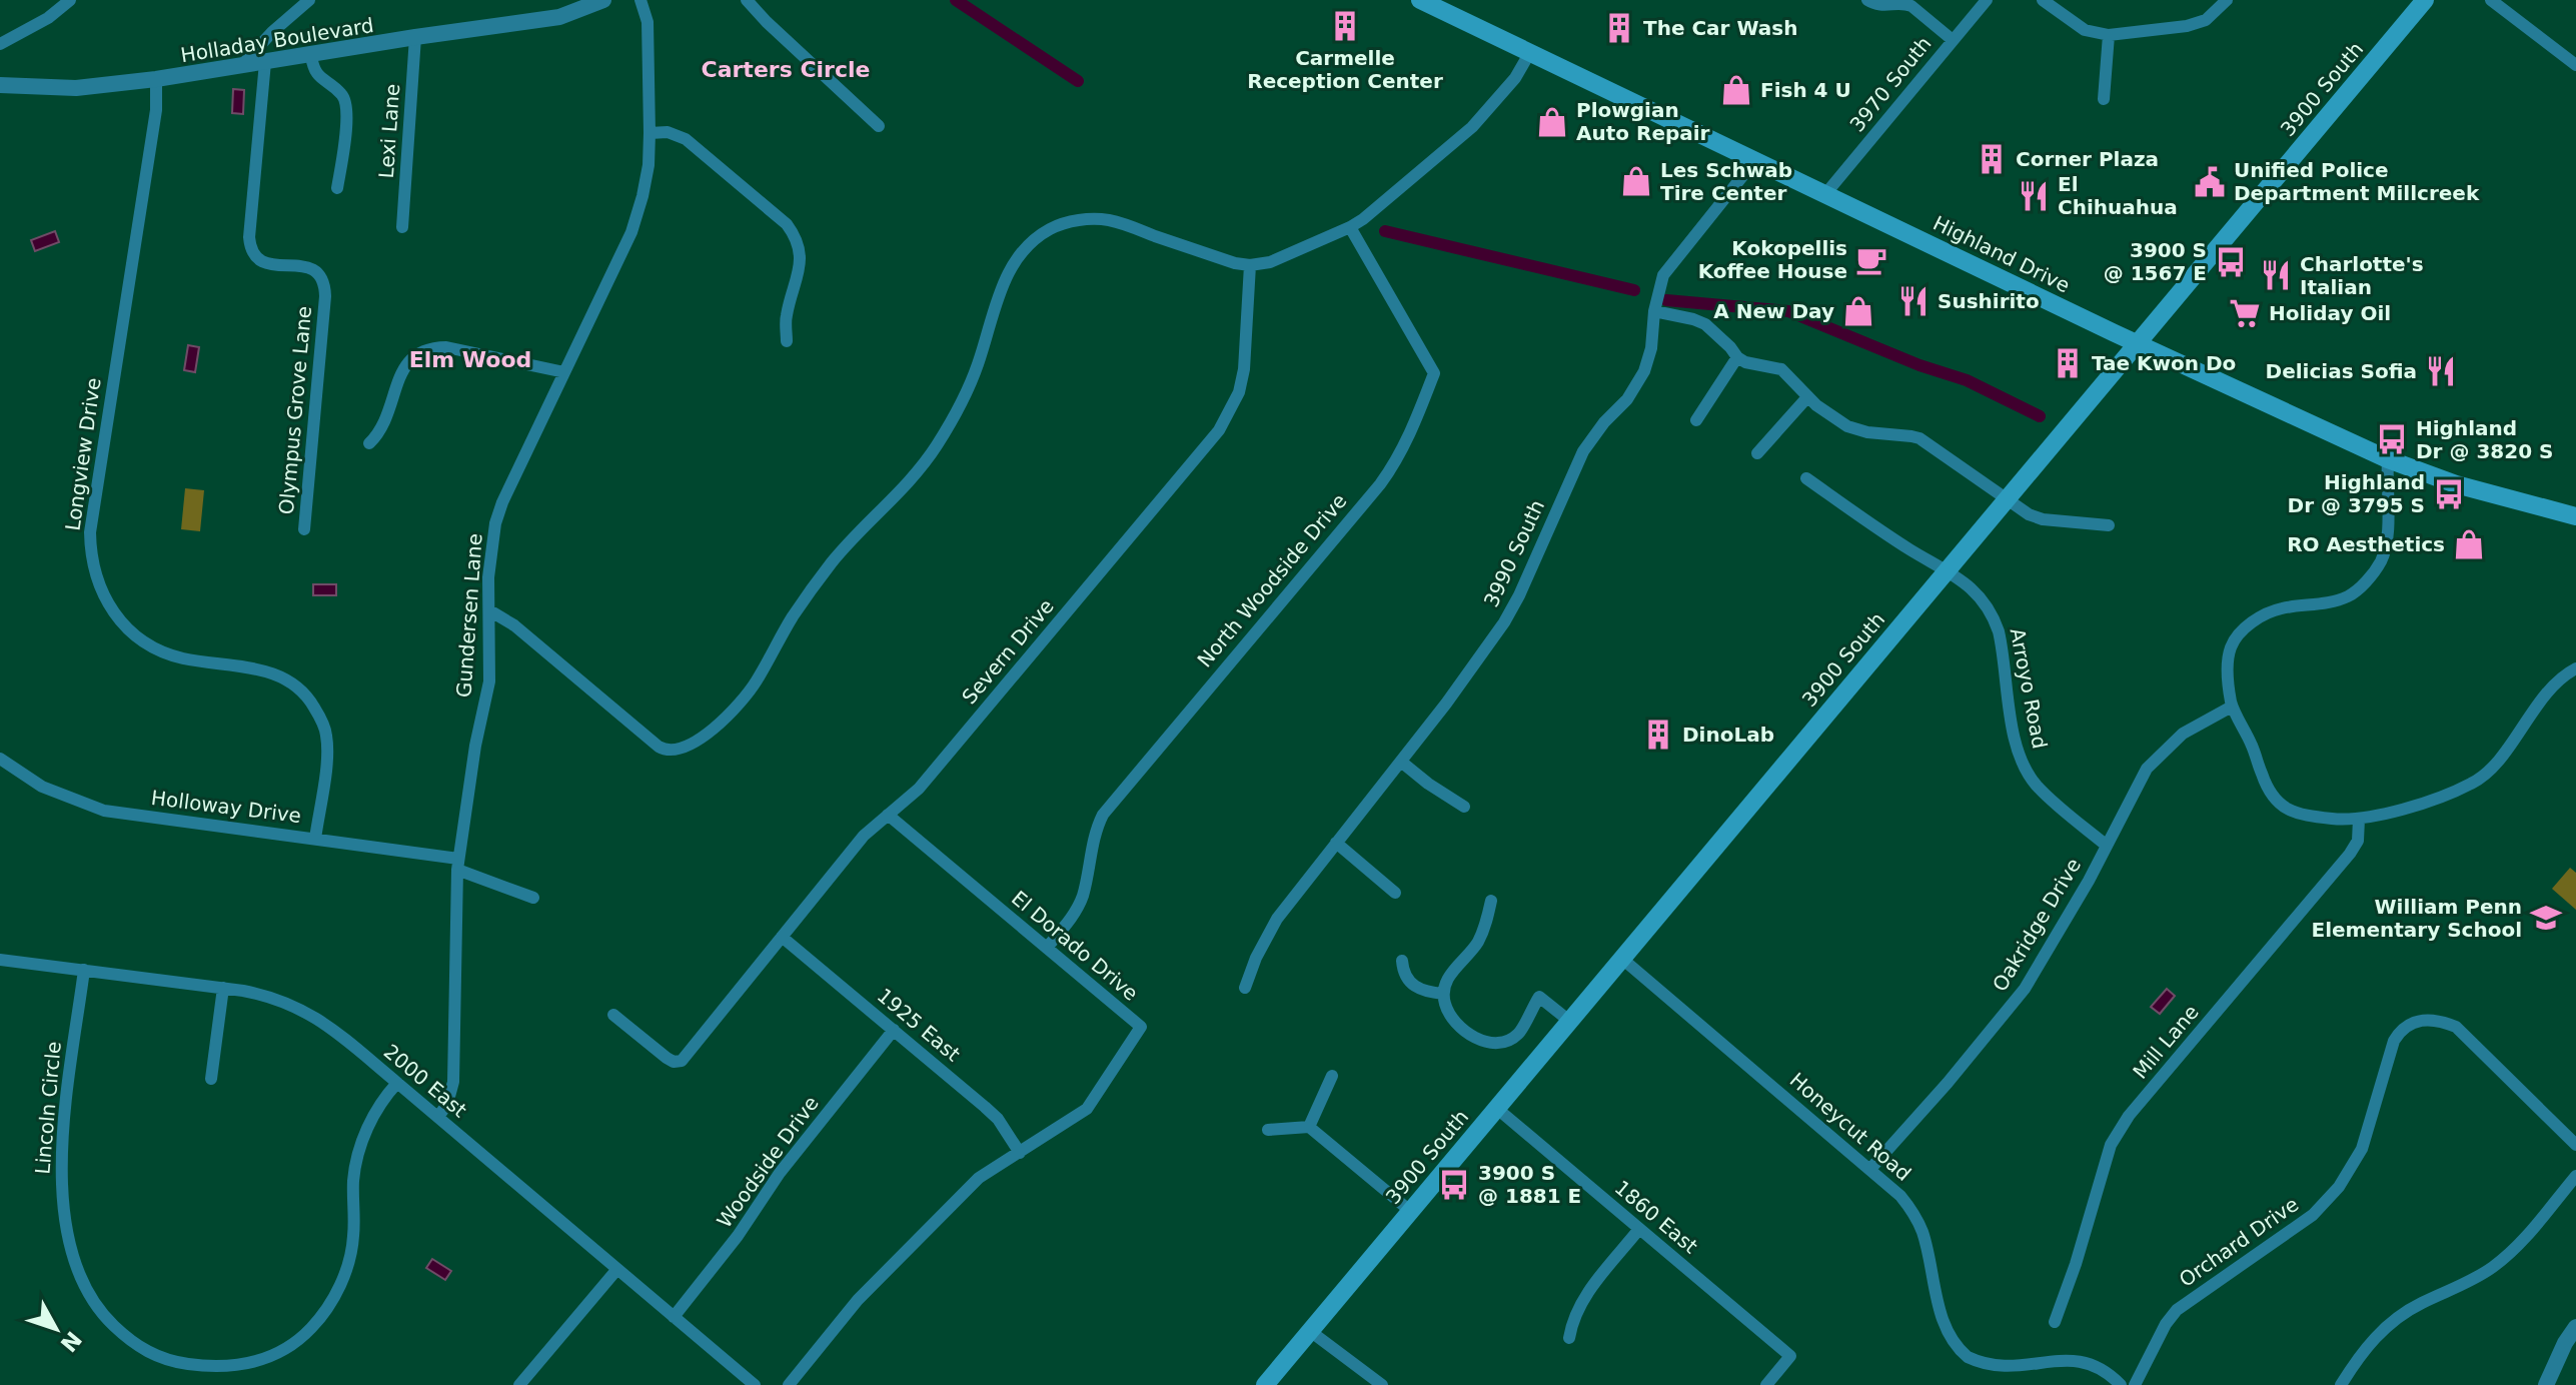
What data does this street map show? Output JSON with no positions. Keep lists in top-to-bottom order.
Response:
{
  "streets": {
    "main road": ["3900 South", "Highland Drive"],
    "street": [
      "Holladay Boulevard",
      "3970 South",
      "Lexi Lane",
      "Olympus Grove Lane",
      "Longview Drive",
      "3990 South",
      "North Woodside Drive",
      "Gundersen Lane",
      "Severn Drive",
      "Arroyo Road",
      "Holloway Drive",
      "Oakridge Drive",
      "El Dorado Drive",
      "1925 East",
      "Mill Lane",
      "2000 East",
      "Lincoln Circle",
      "Honeycut Road",
      "Woodside Drive",
      "1860 East",
      "Orchard Drive"
    ]
  },
  "crossings": [
    ["Holladay Boulevard", "Lexi Lane"],
    ["Holladay Boulevard", "Olympus Grove Lane"],
    ["Holladay Boulevard", "Longview Drive"],
    ["3970 South", "Highland Drive"],
    ["3900 South", "Highland Drive"],
    ["3900 South", "Arroyo Road"],
    ["3900 South", "Honeycut Road"],
    ["3900 South", "1860 East"],
    ["Highland Drive", "3990 South"],
    ["Longview Drive", "Holloway Drive"],
    ["North Woodside Drive", "El Dorado Drive"],
    ["Gundersen Lane", "Holloway Drive"],
    ["Gundersen Lane", "2000 East"],
    ["Severn Drive", "El Dorado Drive"],
    ["Severn Drive", "1925 East"],
    ["Arroyo Road", "Oakridge Drive"],
    ["Oakridge Drive", "Honeycut Road"],
    ["El Dorado Drive", "1925 East"],
    ["1925 East", "Woodside Drive"],
    ["2000 East", "Lincoln Circle"],
    ["2000 East", "Woodside Drive"]
  ],
  "districts": ["Carters Circle", "Elm Wood"],
  "places": {
    "building": [
      "Carmelle Reception Center",
      "The Car Wash",
      "Corner Plaza",
      "Tae Kwon Do",
      "DinoLab"
    ],
    "shop": [
      "Fish 4 U",
      "Plowgian Auto Repair",
      "Les Schwab Tire Center",
      "A New Day",
      "RO Aesthetics"
    ],
    "public building": ["Unified Police Department Millcreek"],
    "restaurant": [
      "El Chihuahua",
      "Charlotte's Italian",
      "Sushirito",
      "Delicias Sofia"
    ],
    "cafe": ["Kokopellis Koffee House"],
    "bus stop": [
      "3900 S @ 1567 E",
      "Highland Dr @ 3820 S",
      "Highland Dr @ 3795 S",
      "3900 S @ 1881 E"
    ],
    "supermarket": ["Holiday Oil"],
    "school or university": ["William Penn Elementary School"]
  },
  "north": "bottom right"
}
